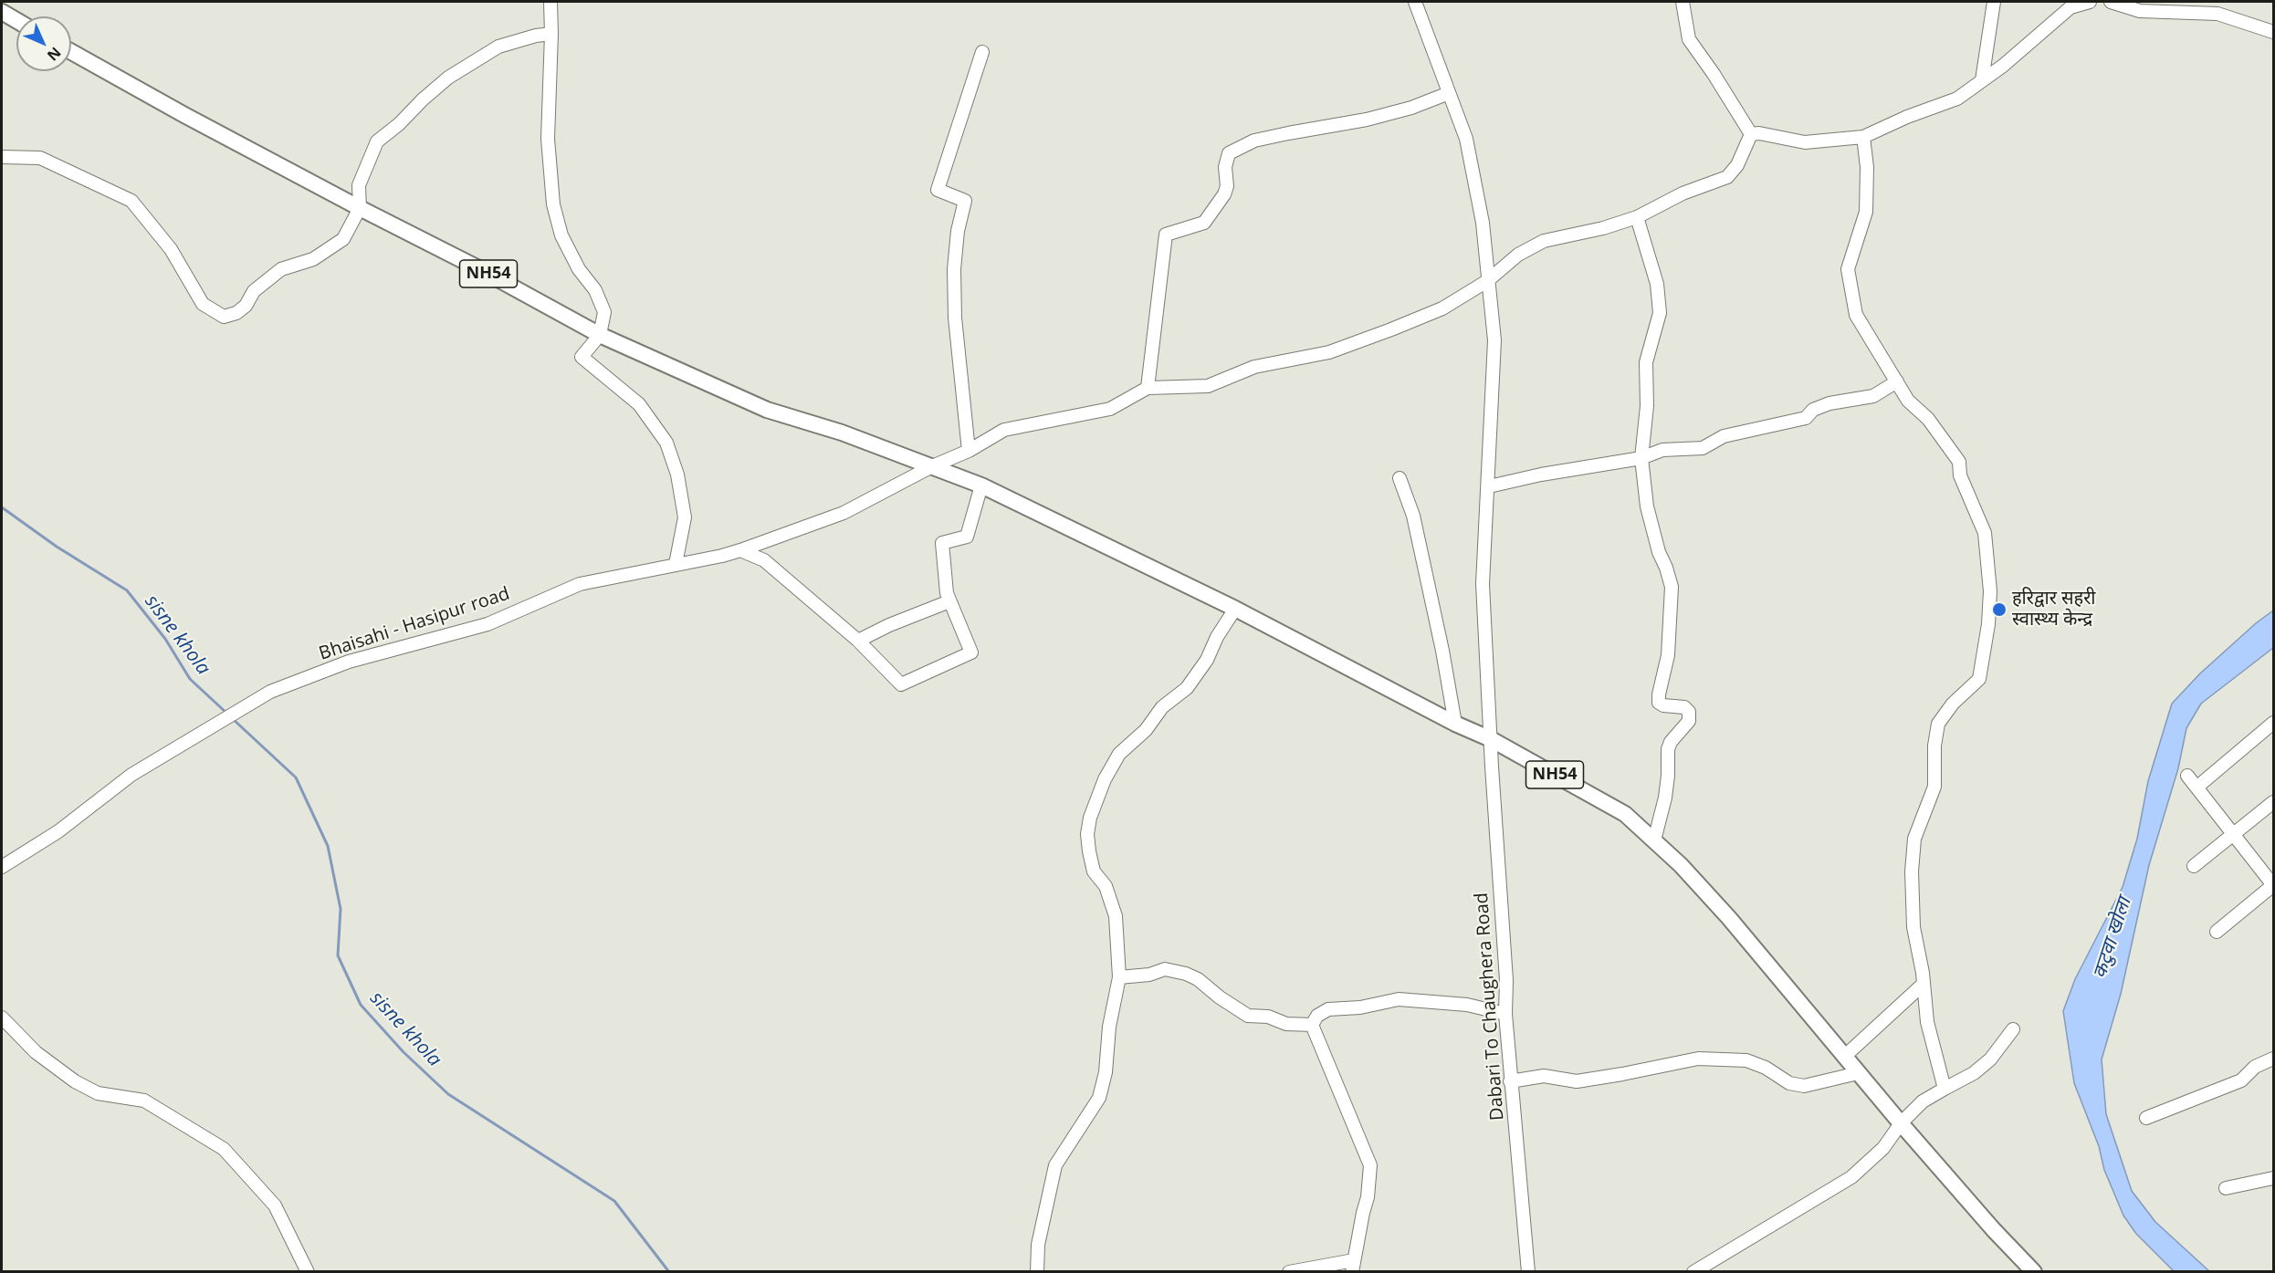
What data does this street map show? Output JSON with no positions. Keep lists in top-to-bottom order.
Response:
{
  "streets": {
    "main road": ["NH54"],
    "street": ["Bhaisahi - Hasipur road", "Dabari To Chaughera Road"]
  },
  "crossings": [
    ["NH54", "Bhaisahi - Hasipur road"],
    ["NH54", "Dabari To Chaughera Road"]
  ],
  "water": ["sisne khola", "कटुवा खोला"],
  "places": ["हरिद्वार सहरी स्वास्थ्य केन्द्र"],
  "north": "bottom right"
}
